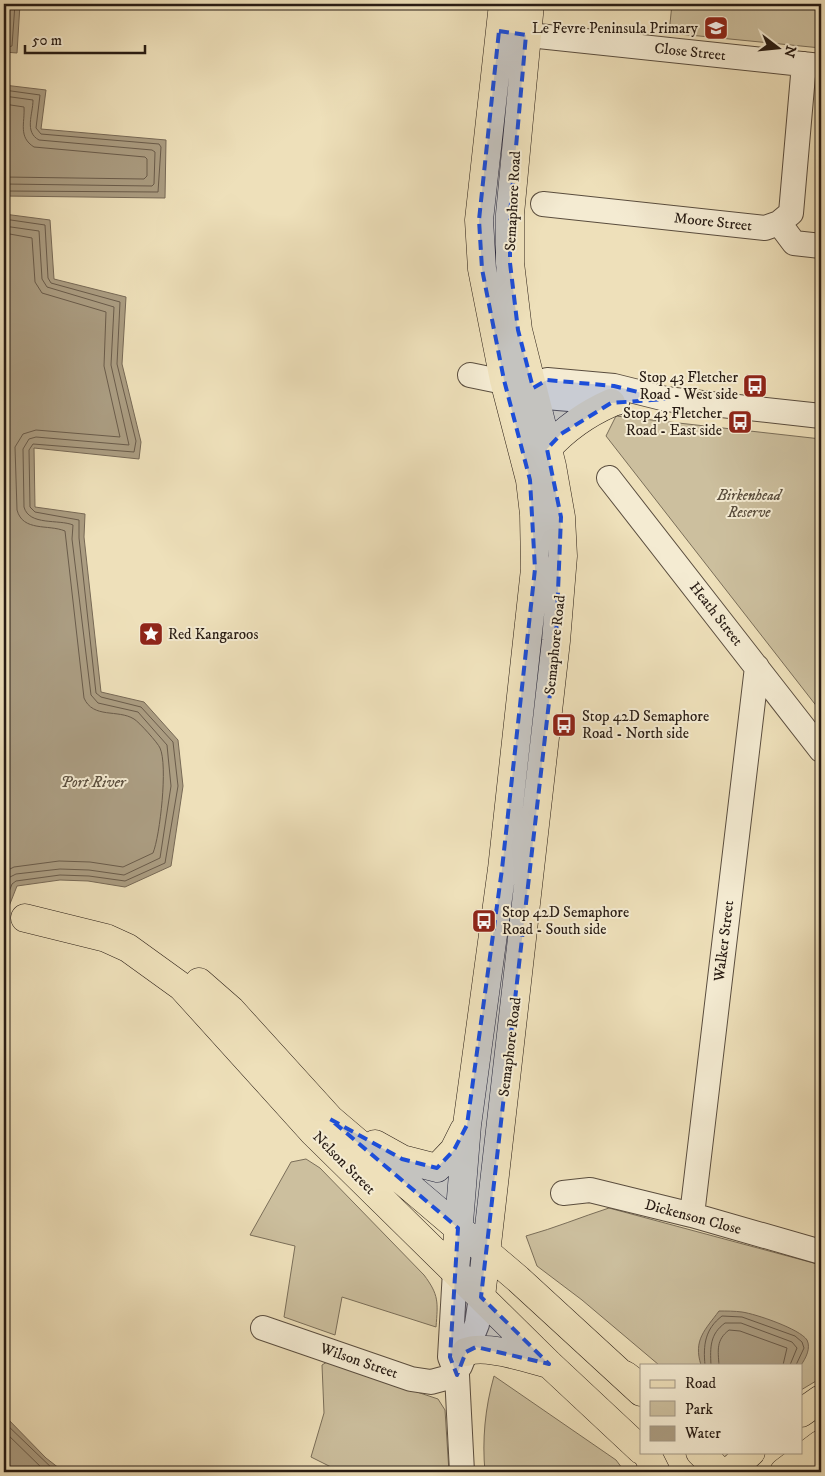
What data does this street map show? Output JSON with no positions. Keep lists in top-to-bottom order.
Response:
{
  "streets": {
    "main road": ["Semaphore Road", "Nelson Street"],
    "street": [
      "Close Street",
      "Moore Street",
      "Heath Street",
      "Walker Street",
      "Dickenson Close",
      "Wilson Street"
    ]
  },
  "crossings": [
    ["Close Street", "Semaphore Road"],
    ["Semaphore Road", "Nelson Street"],
    ["Semaphore Road", "Wilson Street"],
    ["Heath Street", "Walker Street"],
    ["Walker Street", "Dickenson Close"]
  ],
  "water": ["Port River"],
  "parks": ["Birkenhead Reserve"],
  "places": {
    "school or university": ["Le Fevre Peninsula Primary"],
    "bus stop": [
      "Stop 43 Fletcher Road - West side",
      "Stop 43 Fletcher Road - East side",
      "Stop 42D Semaphore Road - North side",
      "Stop 42D Semaphore Road - South side"
    ],
    "place": ["Red Kangaroos"]
  },
  "legend": ["Road", "Park", "Water"],
  "scale_bar": "50 m",
  "north": "right"
}
